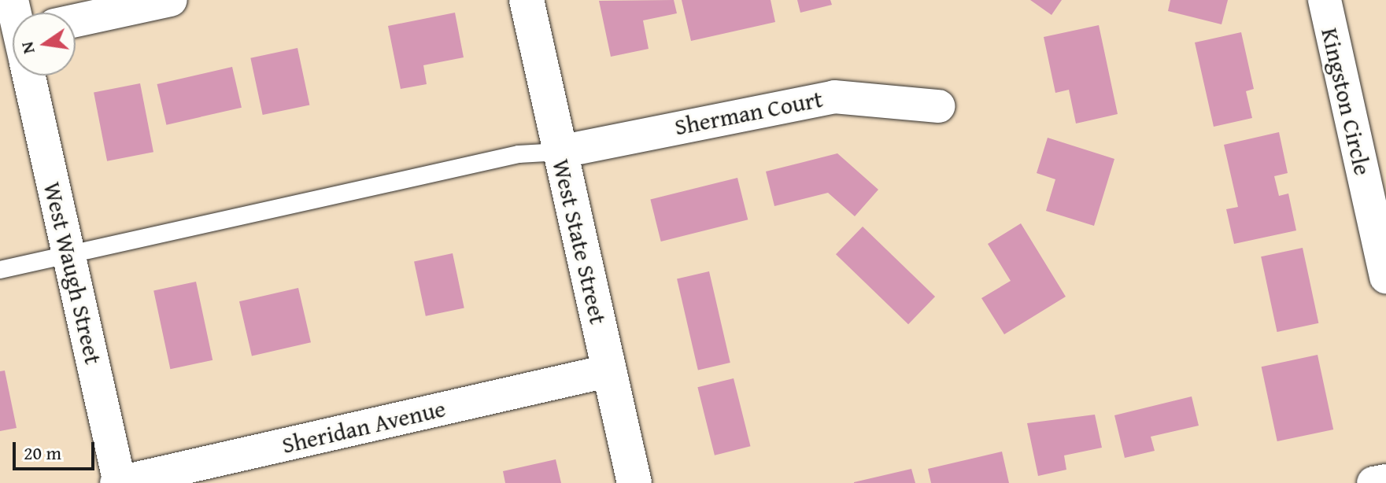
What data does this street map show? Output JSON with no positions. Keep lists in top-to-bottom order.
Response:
{
  "streets": {
    "street": [
      "Kingston Circle",
      "Sherman Court",
      "West State Street",
      "West Waugh Street",
      "Sheridan Avenue"
    ]
  },
  "crossings": [
    ["Sherman Court", "West State Street"],
    ["West State Street", "Sheridan Avenue"],
    ["West Waugh Street", "Sheridan Avenue"]
  ],
  "scale_bar": "20 m",
  "north": "left"
}
